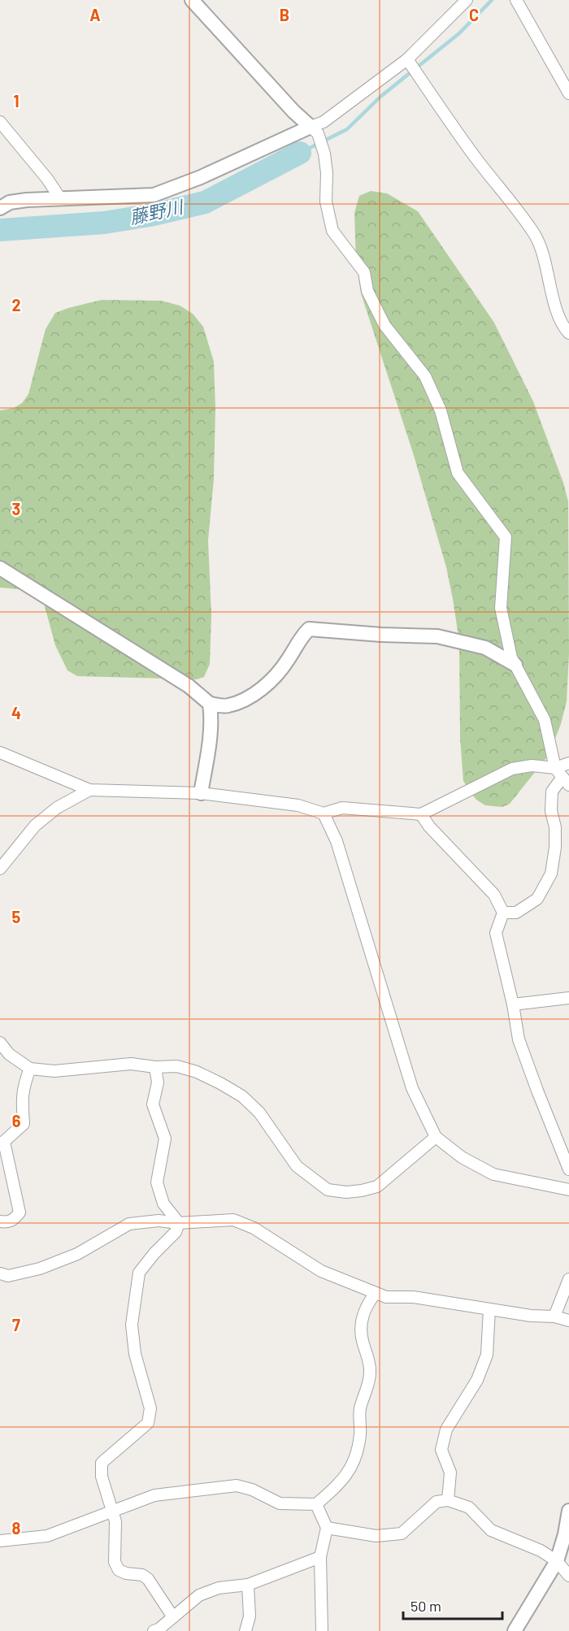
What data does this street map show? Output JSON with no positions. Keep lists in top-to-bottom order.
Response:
{
  "water": ["藤野川"],
  "scale_bar": "50 m",
  "grid": {
    "columns": ["A", "B", "C"],
    "rows": [
      "1",
      "2",
      "3",
      "4",
      "5",
      "6",
      "7",
      "8"
    ]
  }
}
